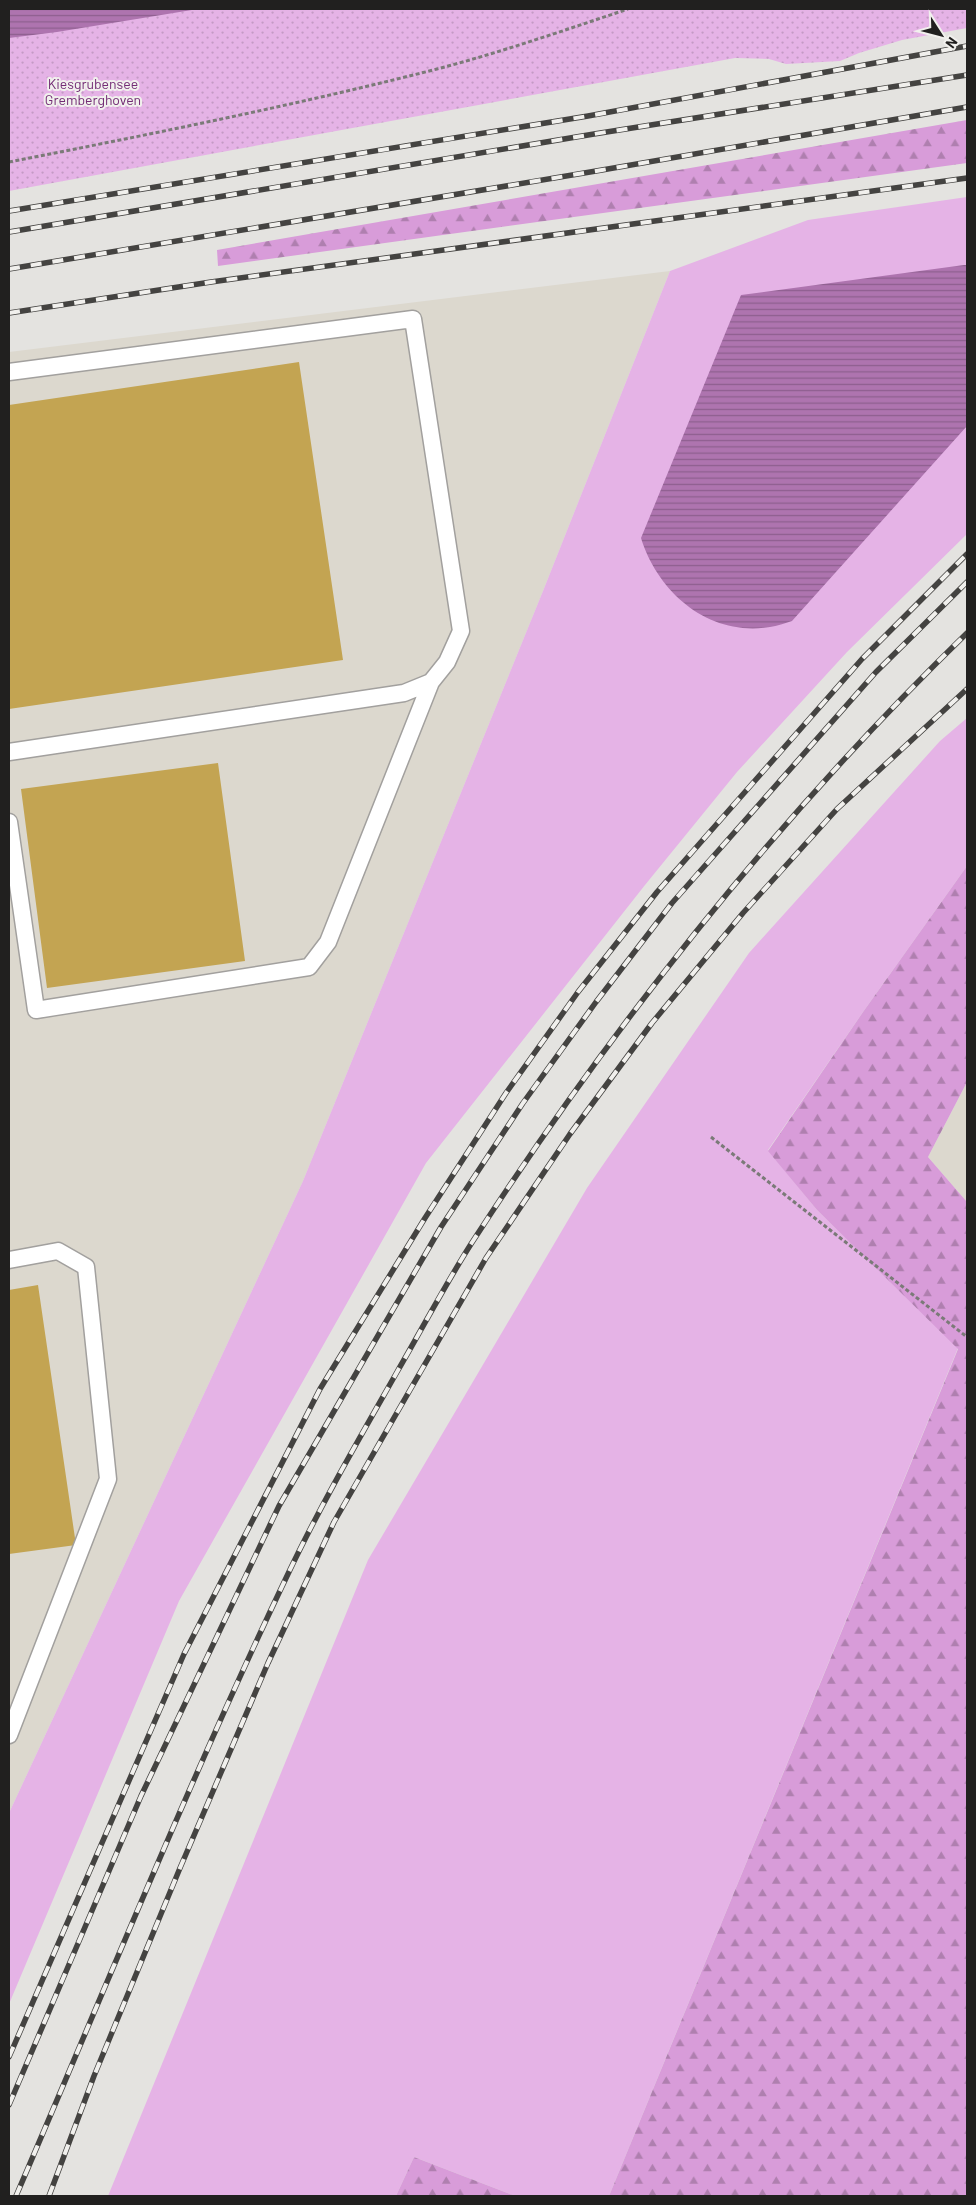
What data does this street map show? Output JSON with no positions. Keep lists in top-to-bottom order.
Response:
{
  "parks": ["Kiesgrubensee Gremberghoven"],
  "north": "bottom right"
}
